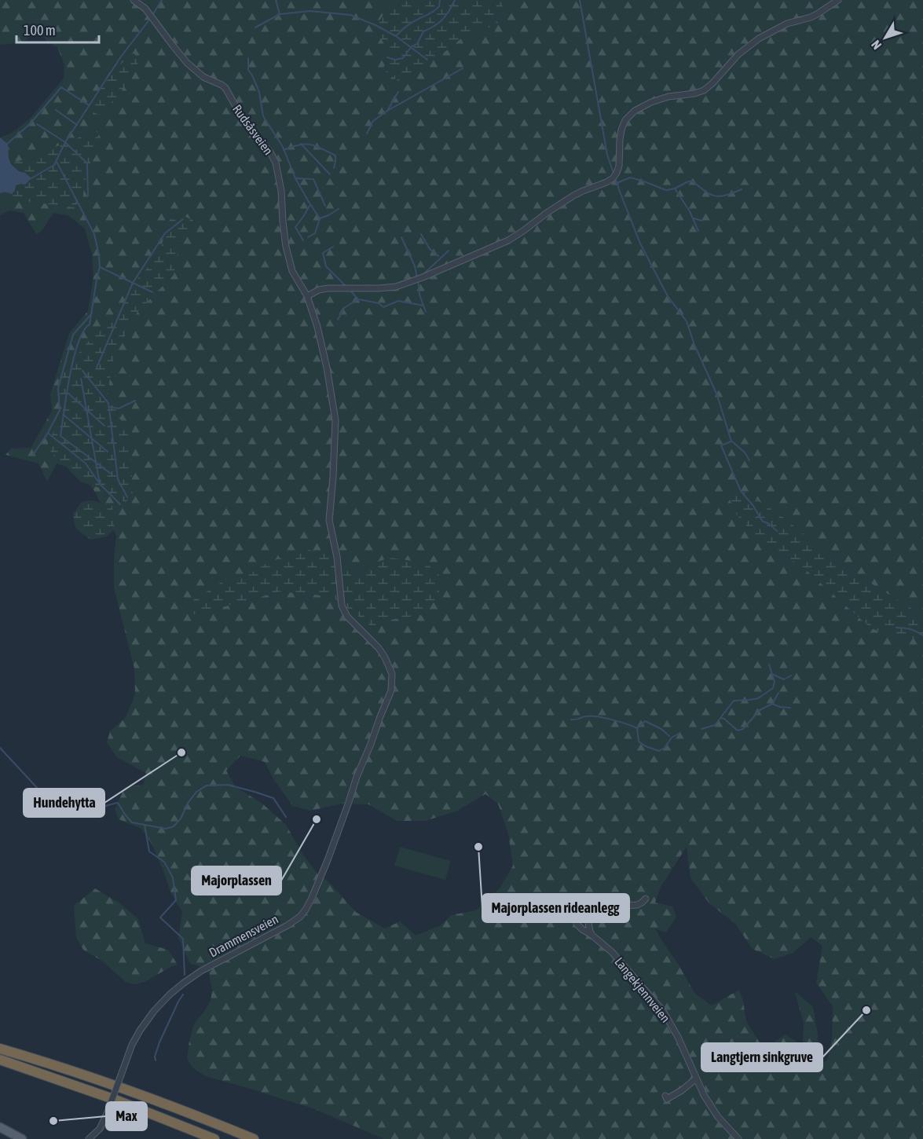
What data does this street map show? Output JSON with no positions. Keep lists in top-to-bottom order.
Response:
{
  "streets": {
    "street": ["Rudsåsveien", "Drammensveien", "Langekjennveien"]
  },
  "crossings": [
    ["Rudsåsveien", "Drammensveien"]
  ],
  "places": [
    "Hundehytta",
    "Majorplassen",
    "Majorplassen rideanlegg",
    "Langtjern sinkgruve",
    "Max"
  ],
  "scale_bar": "100 m",
  "north": "bottom left"
}
